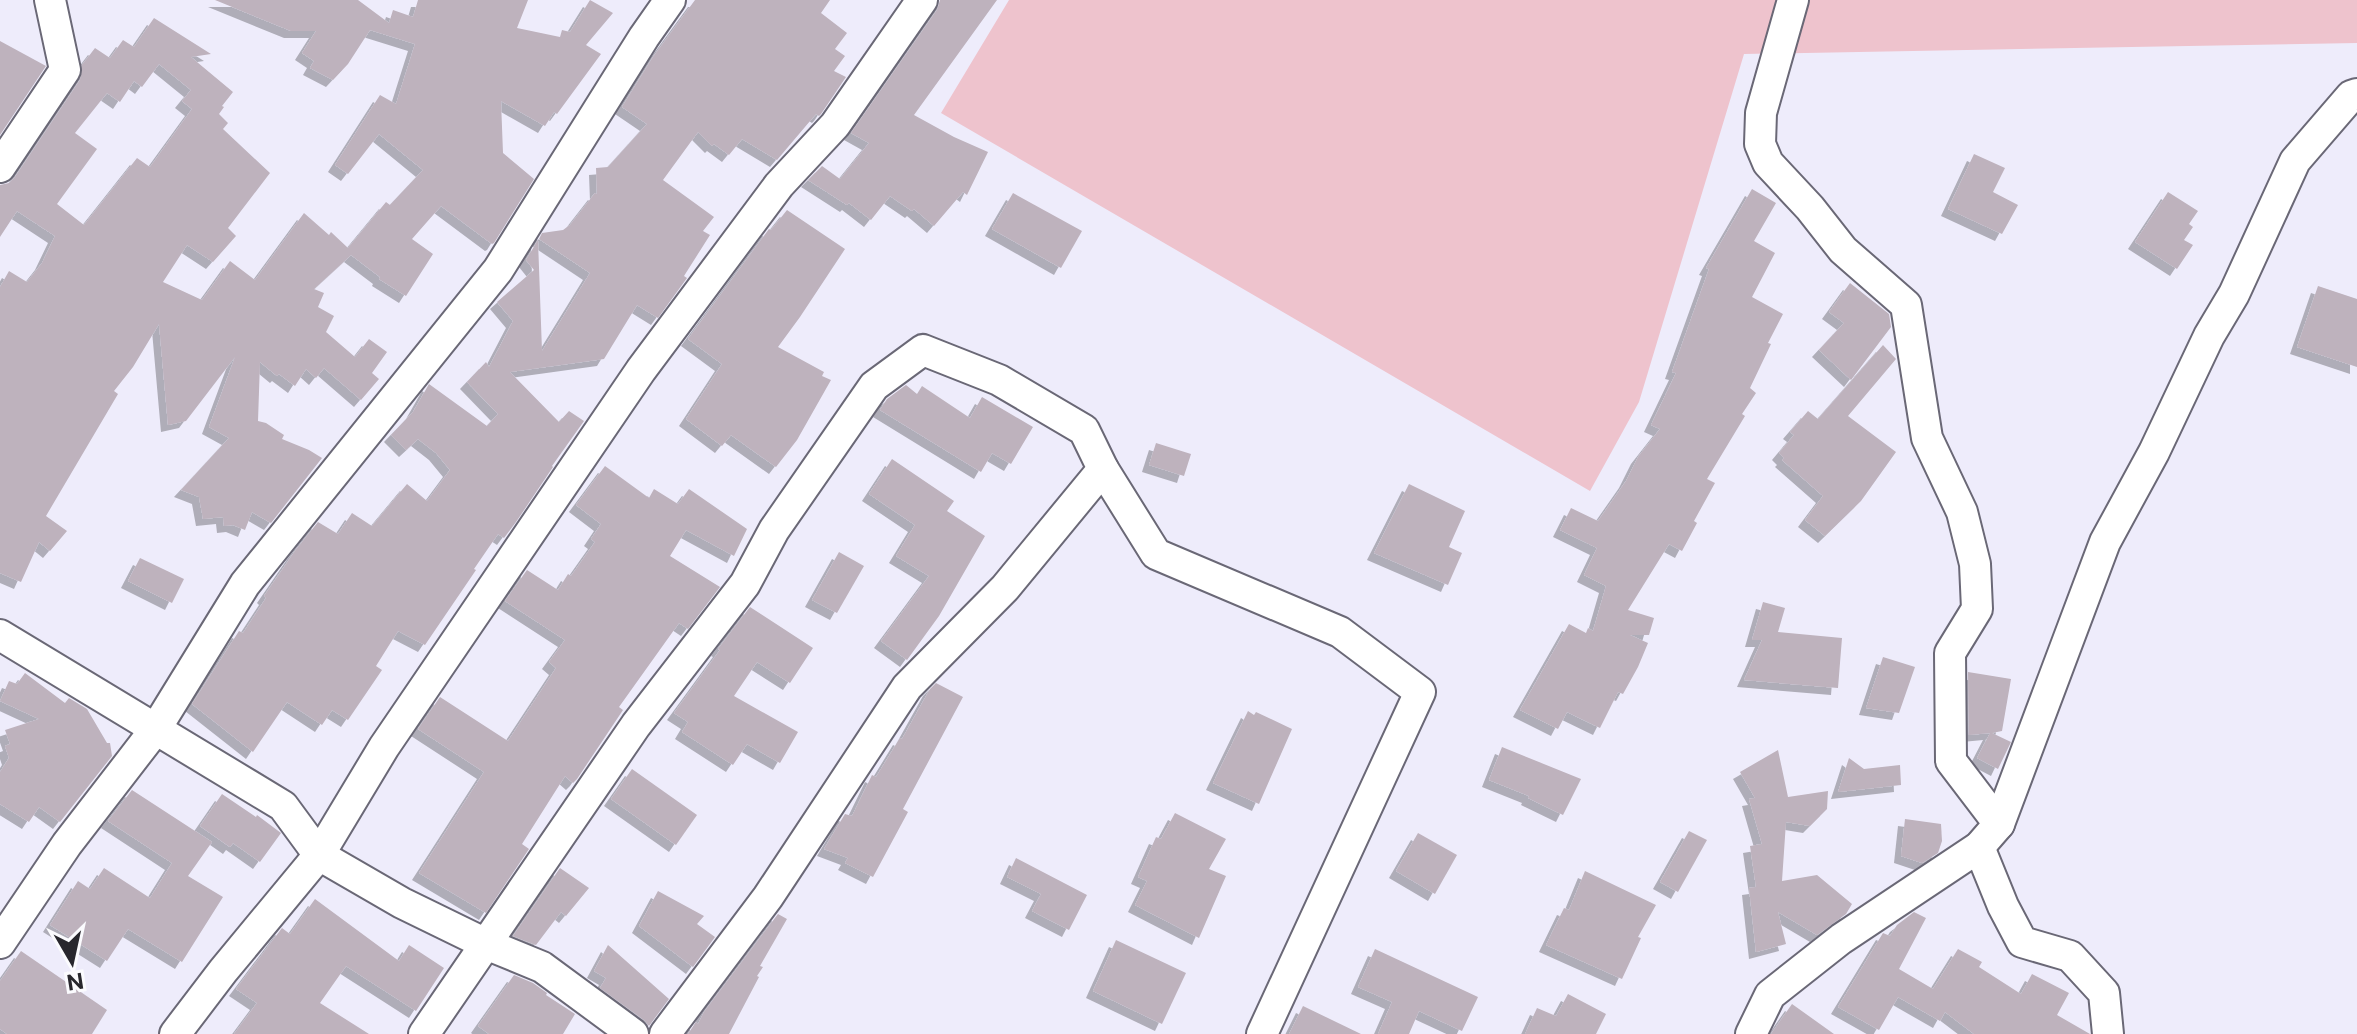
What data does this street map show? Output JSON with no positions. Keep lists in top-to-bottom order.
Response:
{
  "north": "bottom"
}
